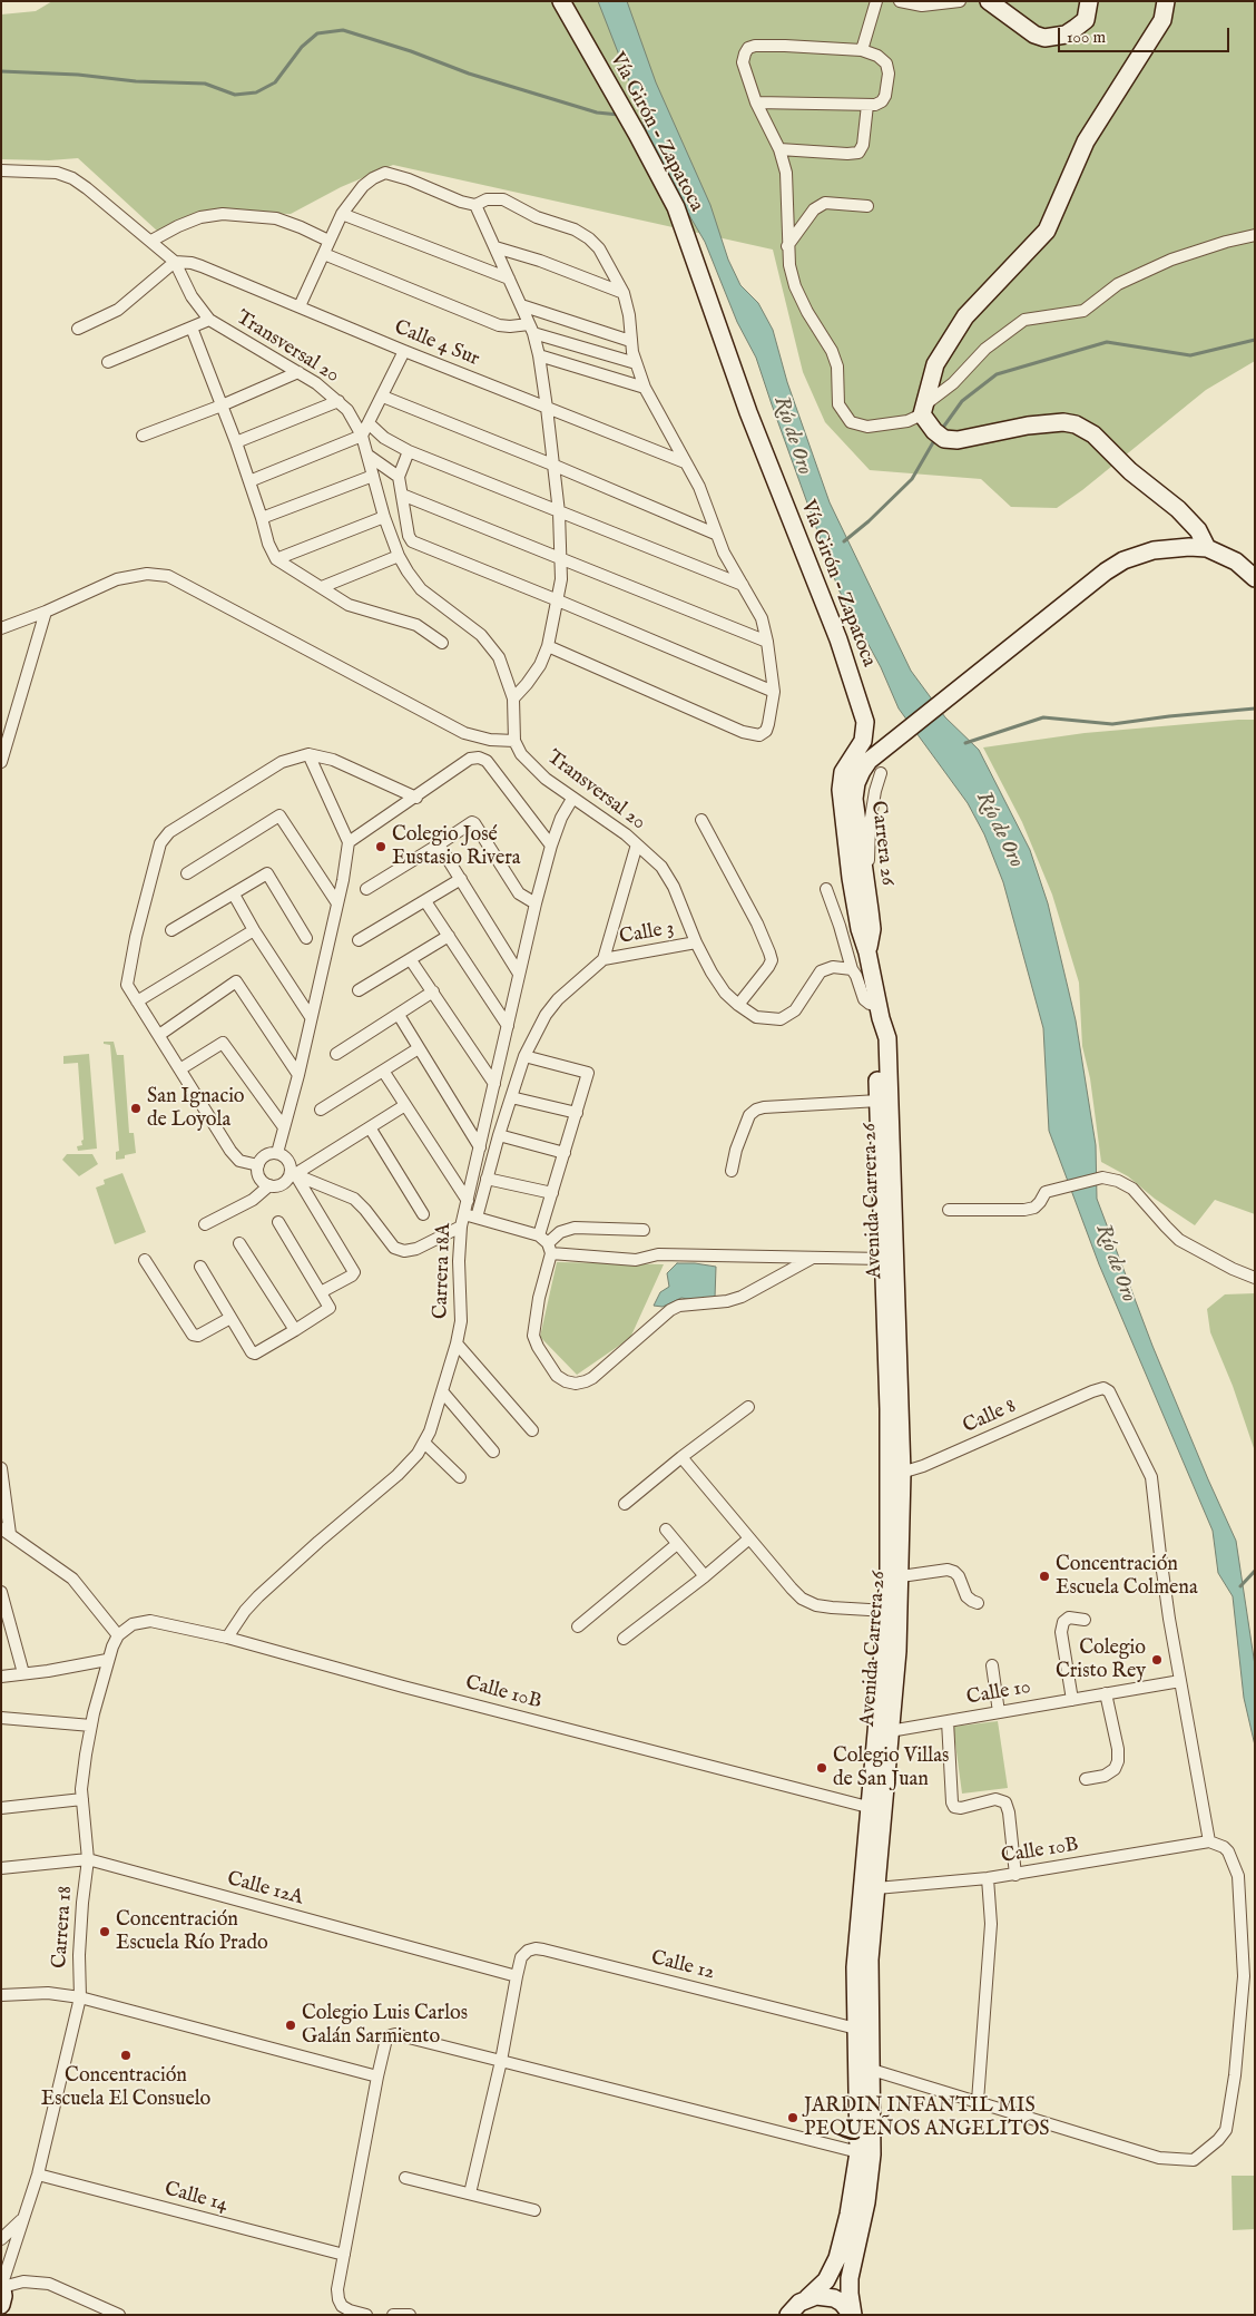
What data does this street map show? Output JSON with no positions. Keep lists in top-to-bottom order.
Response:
{
  "streets": {
    "main road": ["Vía Girón - Zapatoca", "Carrera 26", "Avenida Carrera 26"],
    "street": [
      "Calle 4 Sur",
      "Transversal 20",
      "Calle 3",
      "Carrera 18A",
      "Calle 8",
      "Calle 10B",
      "Calle 10",
      "Calle 12A",
      "Carrera 18",
      "Calle 12",
      "Calle 14"
    ]
  },
  "crossings": [
    ["Vía Girón - Zapatoca", "Carrera 26"],
    ["Vía Girón - Zapatoca", "Avenida Carrera 26"],
    ["Calle 4 Sur", "Transversal 20"],
    ["Transversal 20", "Calle 3"],
    ["Transversal 20", "Carrera 18A"],
    ["Carrera 26", "Avenida Carrera 26"],
    ["Avenida Carrera 26", "Calle 8"],
    ["Avenida Carrera 26", "Calle 10B"],
    ["Avenida Carrera 26", "Calle 10"],
    ["Avenida Carrera 26", "Calle 12"],
    ["Carrera 18A", "Calle 10B"],
    ["Calle 8", "Calle 10"],
    ["Calle 10B", "Carrera 18"],
    ["Calle 12A", "Carrera 18"],
    ["Calle 12A", "Calle 12"],
    ["Carrera 18", "Calle 14"]
  ],
  "water": ["Río de Oro"],
  "places": [
    "Colegio José Eustasio Rivera",
    "San Ignacio de Loyola",
    "Concentración Escuela Colmena",
    "Colegio Cristo Rey",
    "Colegio Villas de San Juan",
    "Concentración Escuela Río Prado",
    "Colegio Luis Carlos Galán Sarmiento",
    "Concentración Escuela El Consuelo",
    "JARDIN INFANTIL MIS PEQUEÑOS ANGELITOS"
  ],
  "scale_bar": "100 m"
}
